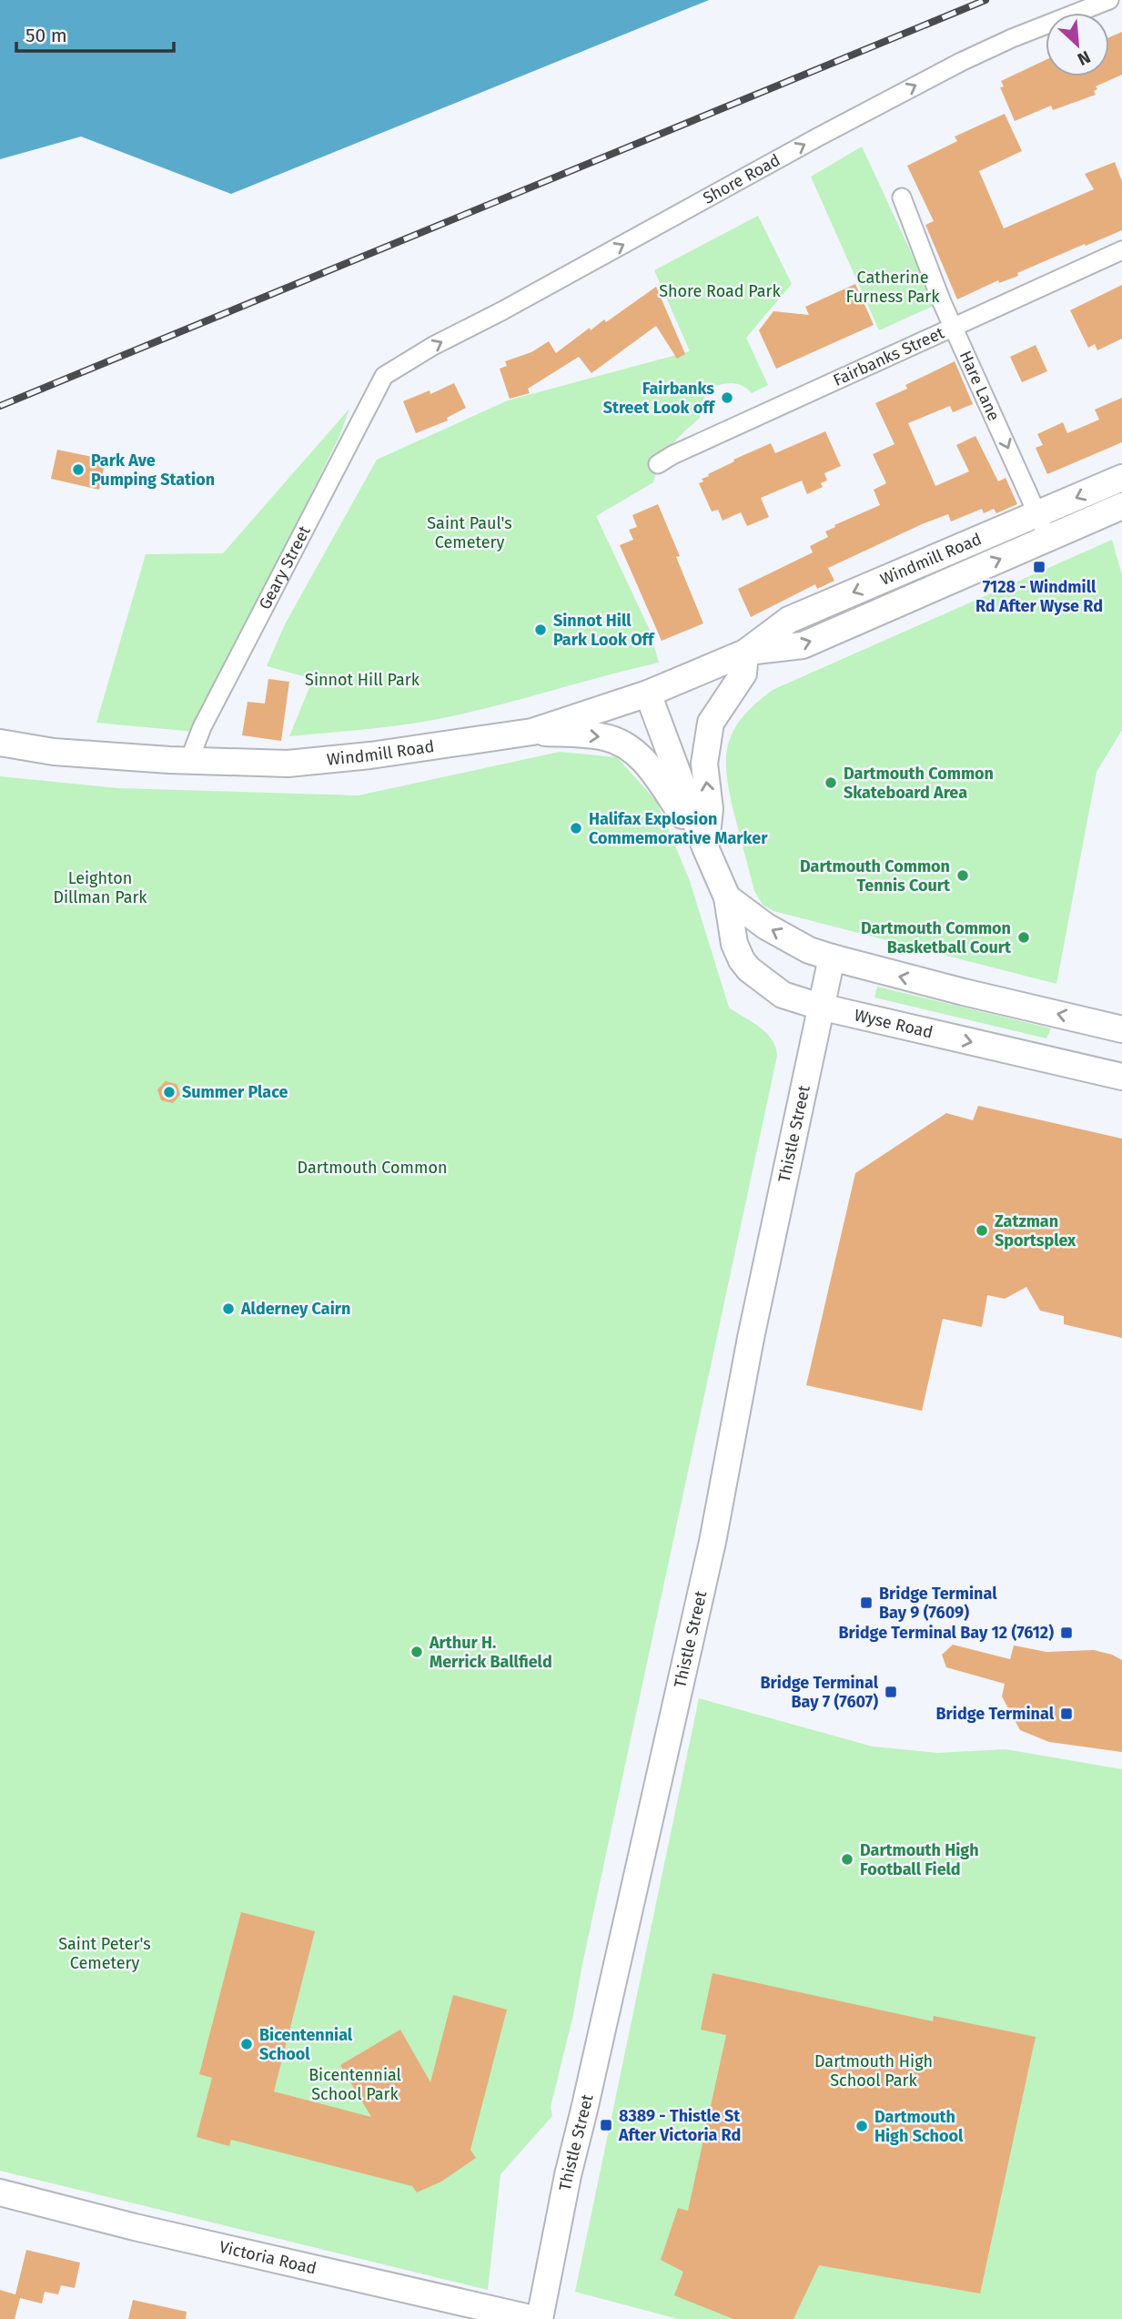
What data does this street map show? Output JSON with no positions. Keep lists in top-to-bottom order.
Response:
{
  "streets": {
    "main road": [
      "Windmill Road",
      "Wyse Road",
      "Thistle Street",
      "Victoria Road"
    ],
    "street": [
      "Shore Road",
      "Fairbanks Street",
      "Hare Lane",
      "Geary Street"
    ]
  },
  "crossings": [
    ["Shore Road", "Geary Street"],
    ["Fairbanks Street", "Hare Lane"],
    ["Hare Lane", "Windmill Road"],
    ["Windmill Road", "Geary Street"],
    ["Windmill Road", "Wyse Road"],
    ["Wyse Road", "Thistle Street"]
  ],
  "one_way": ["Shore Road", "Hare Lane"],
  "parks": [
    "Catherine Furness Park",
    "Shore Road Park",
    "Saint Paul's Cemetery",
    "Sinnot Hill Park",
    "Leighton Dillman Park",
    "Dartmouth Common",
    "Saint Peter's Cemetery",
    "Dartmouth High School Park",
    "Bicentennial School Park"
  ],
  "places": {
    "other": [
      "Fairbanks Street Look off",
      "Park Ave Pumping Station",
      "Sinnot Hill Park Look Off",
      "Dartmouth Common Skateboard Area",
      "Halifax Explosion Commemorative Marker",
      "Dartmouth Common Tennis Court",
      "Dartmouth Common Basketball Court",
      "Summer Place",
      "Zatzman Sportsplex",
      "Alderney Cairn",
      "Arthur H. Merrick Ballfield",
      "Dartmouth High Football Field",
      "Bicentennial School",
      "Dartmouth High School"
    ],
    "transit": [
      "7128 - Windmill Rd After Wyse Rd",
      "Bridge Terminal Bay 9 (7609)",
      "Bridge Terminal Bay 12 (7612)",
      "Bridge Terminal Bay 7 (7607)",
      "Bridge Terminal",
      "8389 - Thistle St After Victoria Rd"
    ]
  },
  "scale_bar": "50 m",
  "north": "bottom right"
}
